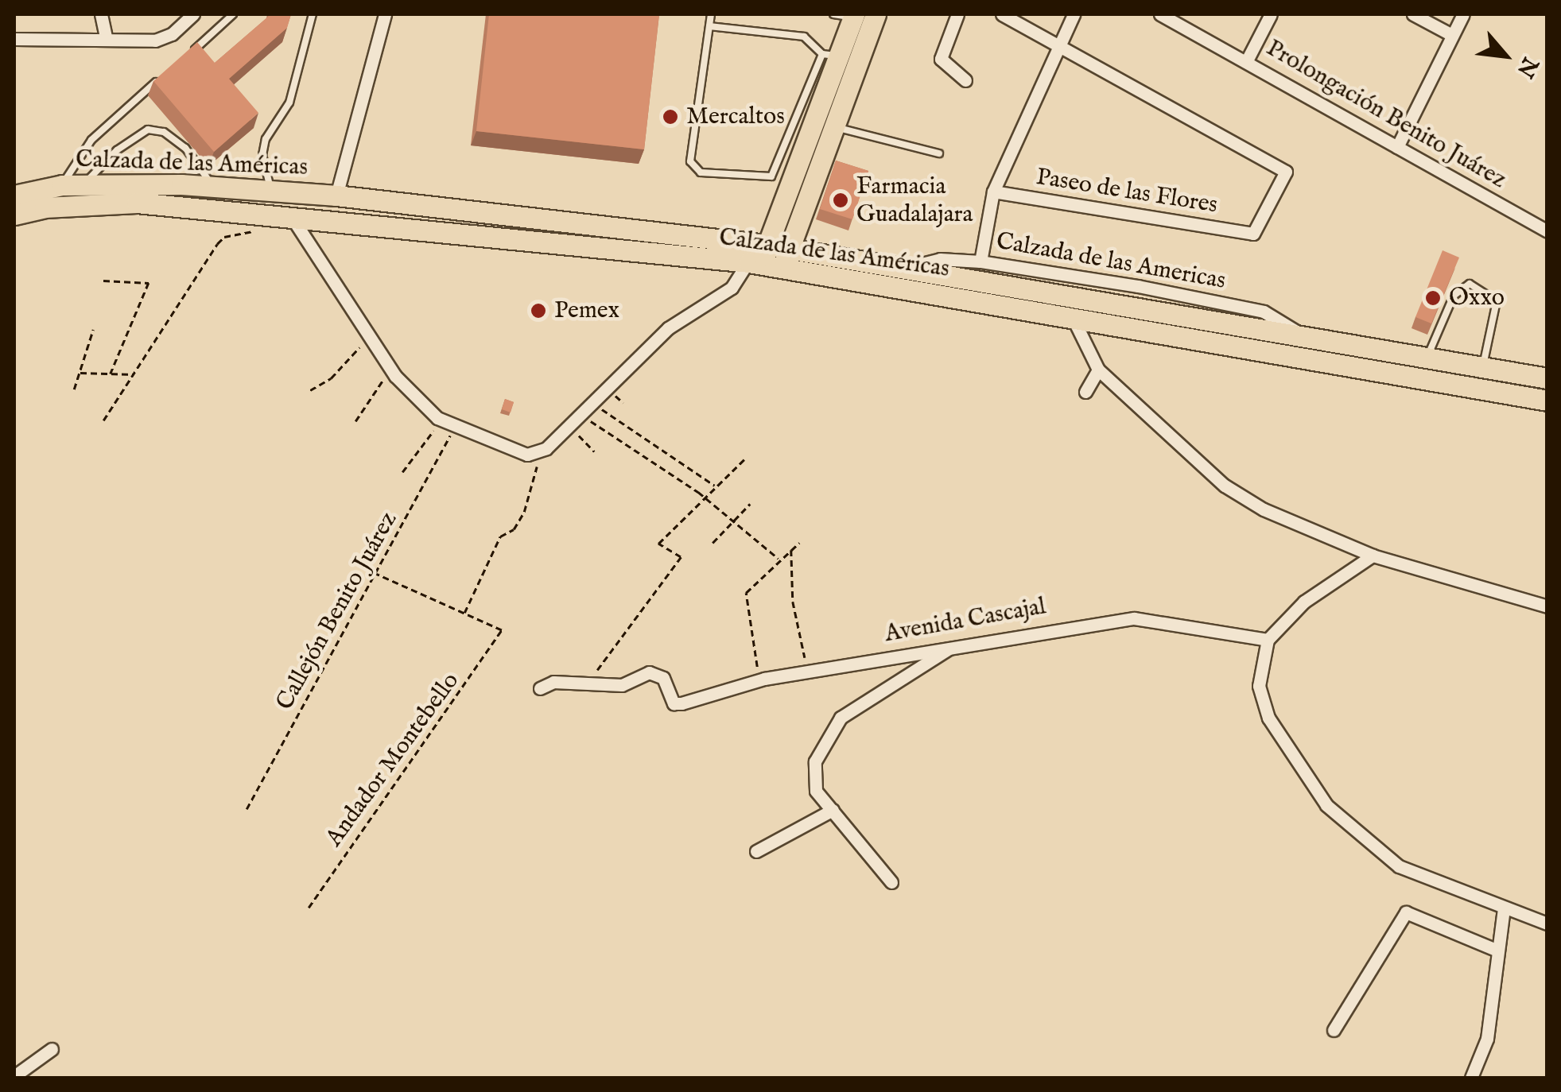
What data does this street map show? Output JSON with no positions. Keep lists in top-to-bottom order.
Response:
{
  "streets": {
    "main road": ["Calzada de las Américas"],
    "street": [
      "Prolongación Benito Juárez",
      "Paseo de las Flores",
      "Calzada de las Americas",
      "Avenida Cascajal"
    ],
    "path": ["Callejón Benito Juárez", "Andador Montebello"]
  },
  "crossings": [
    ["Calzada de las Américas", "Calzada de las Americas"]
  ],
  "places": [
    "Mercaltos",
    "Farmacia Guadalajara",
    "Oxxo",
    "Pemex"
  ],
  "north": "bottom right"
}
